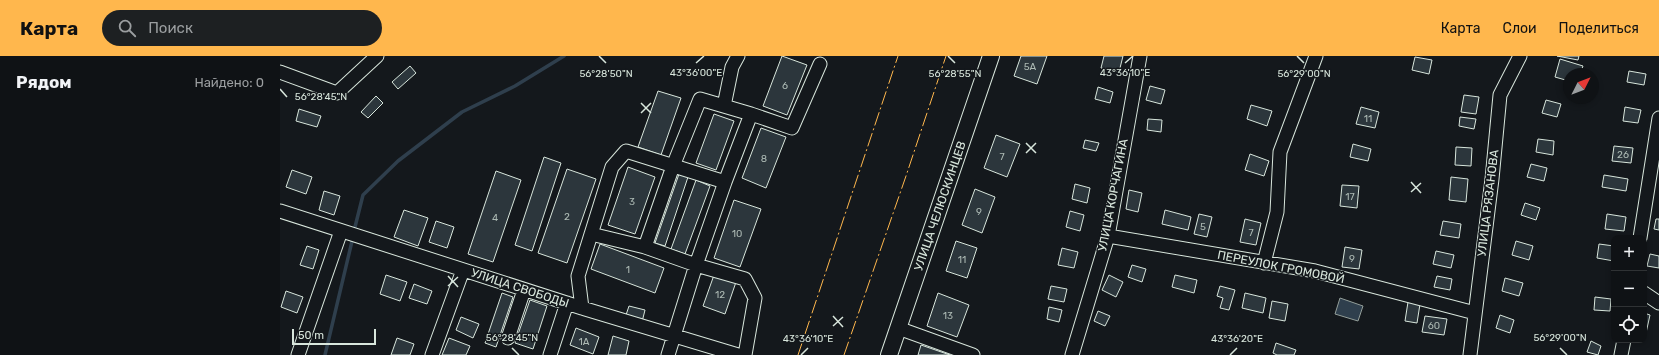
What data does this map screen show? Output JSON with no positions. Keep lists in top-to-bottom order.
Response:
{
  "streets": {
    "main road": ["УЛИЦА ЧЕЛЮСКИНЦЕВ"],
    "street": [
      "УЛИЦА КОРЧАГИНА",
      "УЛИЦА РЯЗАНОВА",
      "ПЕРЕУЛОК ГРОМОВОЙ",
      "УЛИЦА СВОБОДЫ"
    ]
  },
  "crossings": [
    ["УЛИЦА КОРЧАГИНА", "ПЕРЕУЛОК ГРОМОВОЙ"],
    ["УЛИЦА РЯЗАНОВА", "ПЕРЕУЛОК ГРОМОВОЙ"]
  ],
  "house_numbers": [
    "5А",
    "6",
    "11",
    "26",
    "7",
    "8",
    "17",
    "3",
    "9",
    "2",
    "4",
    "5",
    "7",
    "10",
    "9",
    "11",
    "1",
    "12",
    "13",
    "60",
    "1А"
  ],
  "scale_bar": "50 m",
  "north": "top right",
  "page": {
    "header": "Карта",
    "search": "Поиск",
    "nav": ["Карта", "Слои", "Поделиться"],
    "heading": ["Рядом", "Найдено: 0"],
    "map_buttons": ["+", "−"],
    "scale": "50 m"
  },
  "coordinates": [
    "43°36'10\"E",
    "43°36'00\"E",
    "56°28'50\"N",
    "56°28'55\"N",
    "56°29'00\"N",
    "56°28'45\"N",
    "43°36'20\"E"
  ]
}
